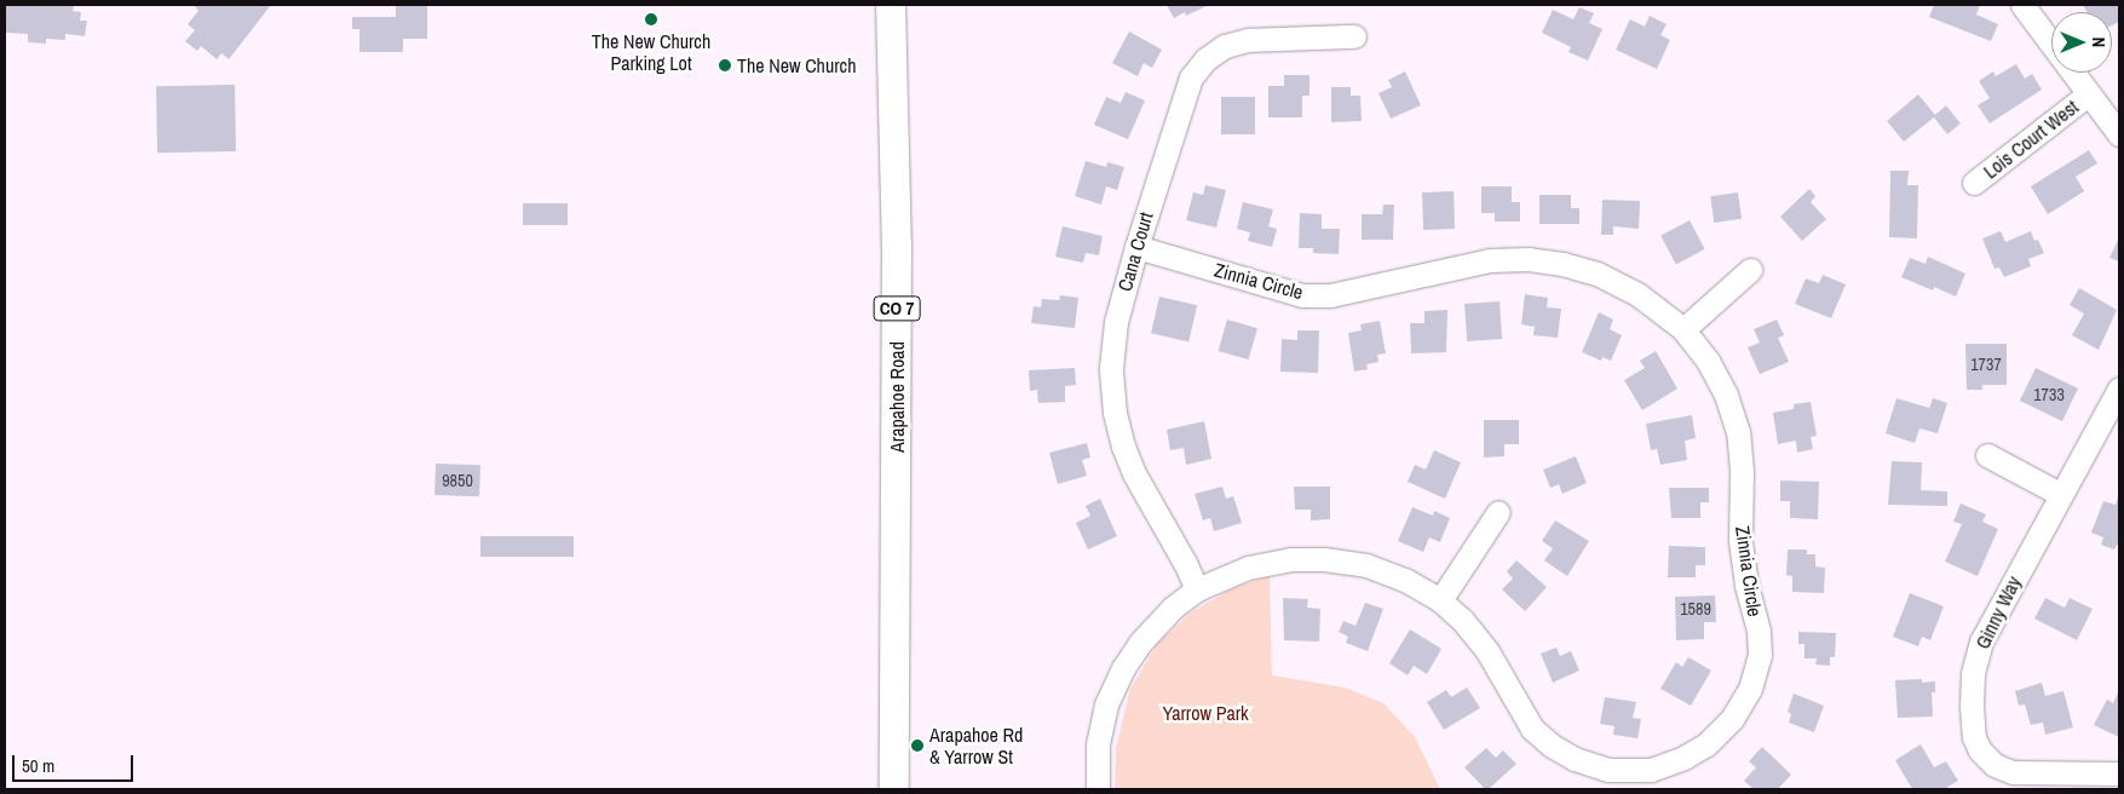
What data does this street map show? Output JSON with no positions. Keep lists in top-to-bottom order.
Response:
{
  "streets": {
    "main road": ["CO 7", "Arapahoe Road"],
    "street": [
      "Lois Court West",
      "Cana Court",
      "Zinnia Circle",
      "Ginny Way"
    ]
  },
  "crossings": [
    ["Cana Court", "Zinnia Circle"]
  ],
  "parks": ["Yarrow Park"],
  "places": ["The New Church Parking Lot", "The New Church", "Arapahoe Rd & Yarrow St"],
  "house_numbers": [
    "1737",
    "1733",
    "9850",
    "1589"
  ],
  "scale_bar": "50 m",
  "north": "right"
}
